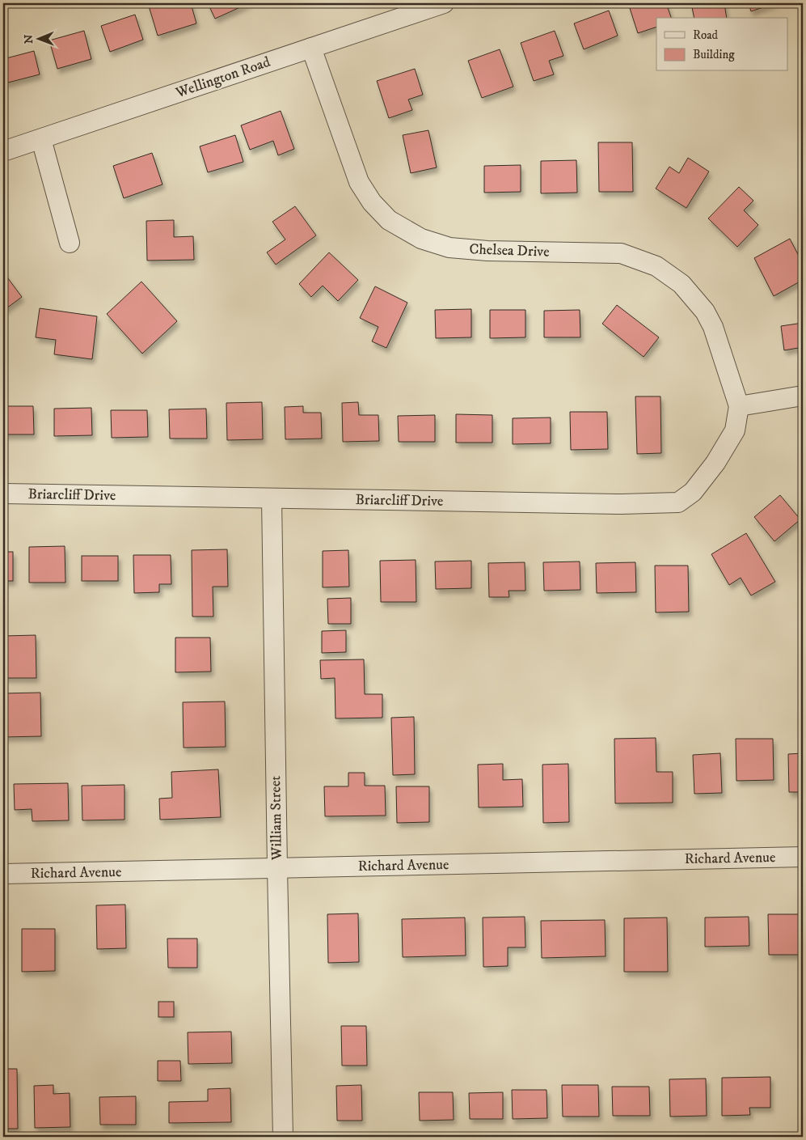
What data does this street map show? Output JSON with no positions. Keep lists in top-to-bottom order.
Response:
{
  "streets": {
    "street": [
      "Wellington Road",
      "Chelsea Drive",
      "Briarcliff Drive",
      "William Street",
      "Richard Avenue"
    ]
  },
  "crossings": [
    ["Wellington Road", "Chelsea Drive"],
    ["Chelsea Drive", "Briarcliff Drive"],
    ["Briarcliff Drive", "William Street"],
    ["William Street", "Richard Avenue"]
  ],
  "legend": ["Road", "Building"],
  "north": "left"
}
